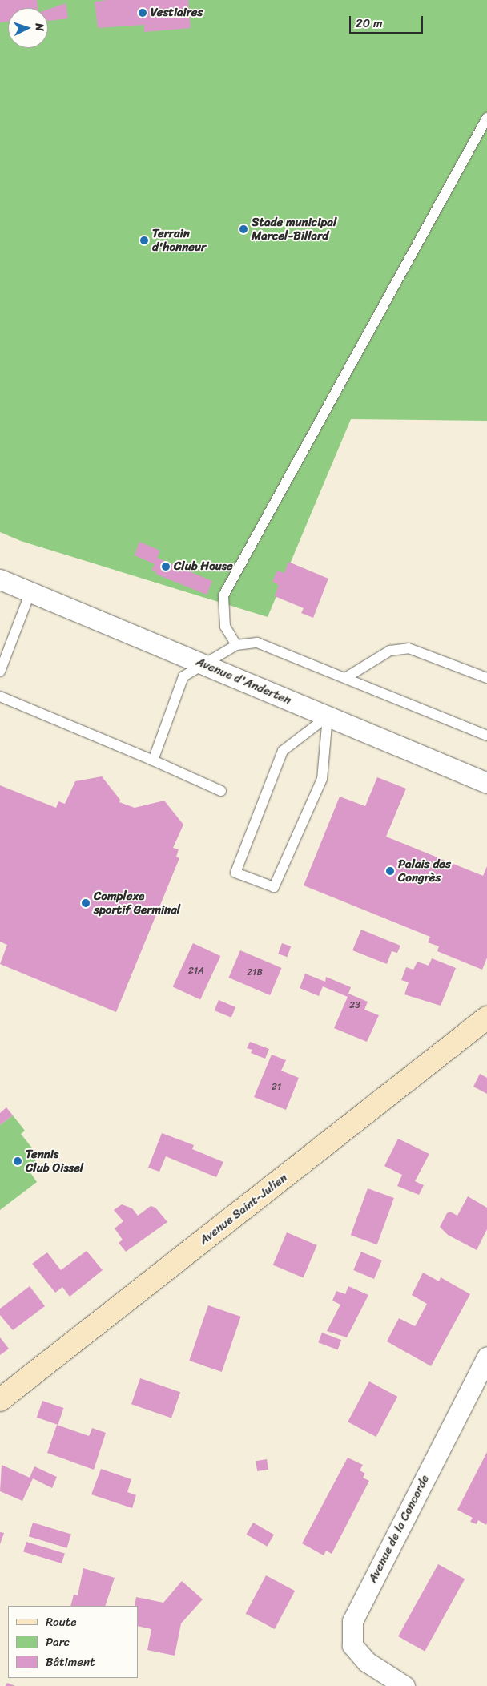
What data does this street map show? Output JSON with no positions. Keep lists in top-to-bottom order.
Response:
{
  "streets": {
    "street": ["Avenue d'Anderten", "Avenue Saint-Julien", "Avenue de la Concorde"]
  },
  "places": [
    "Vestiaires",
    "Stade municipal Marcel-Billard",
    "Terrain d'honneur",
    "Club House",
    "Palais des Congrès",
    "Complexe sportif Germinal",
    "Tennis Club Oissel"
  ],
  "house_numbers": [
    "21A",
    "21B",
    "23",
    "21"
  ],
  "legend": ["Route", "Parc", "Bâtiment"],
  "scale_bar": "20 m",
  "north": "right"
}
